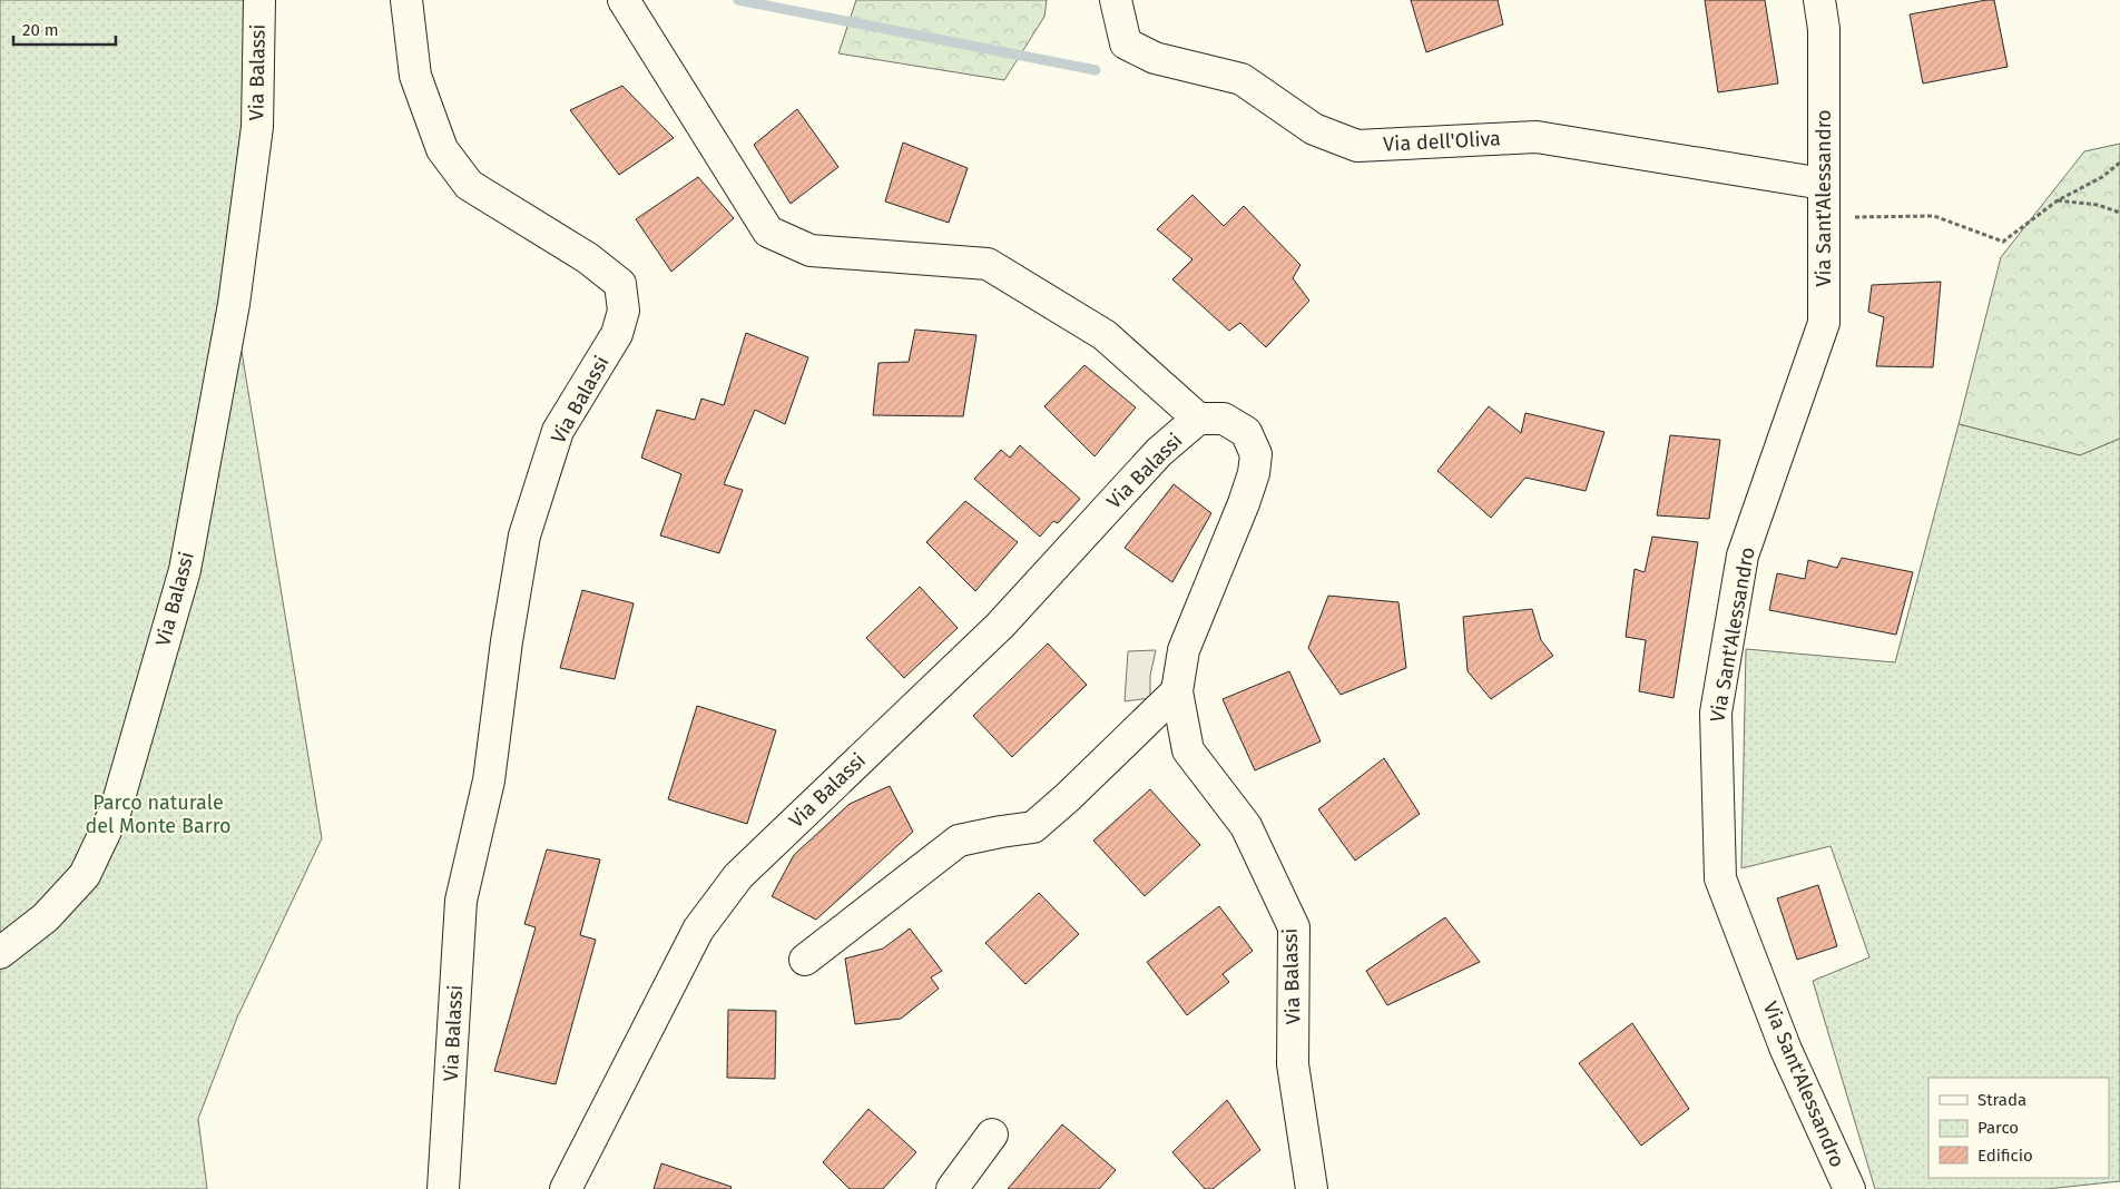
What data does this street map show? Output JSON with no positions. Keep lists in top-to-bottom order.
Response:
{
  "streets": {
    "street": ["Via Balassi", "Via dell'Oliva", "Via Sant'Alessandro"]
  },
  "crossings": [
    ["Via dell'Oliva", "Via Sant'Alessandro"]
  ],
  "parks": ["Parco naturale del Monte Barro"],
  "legend": ["Strada", "Parco", "Edificio"],
  "scale_bar": "20 m"
}
